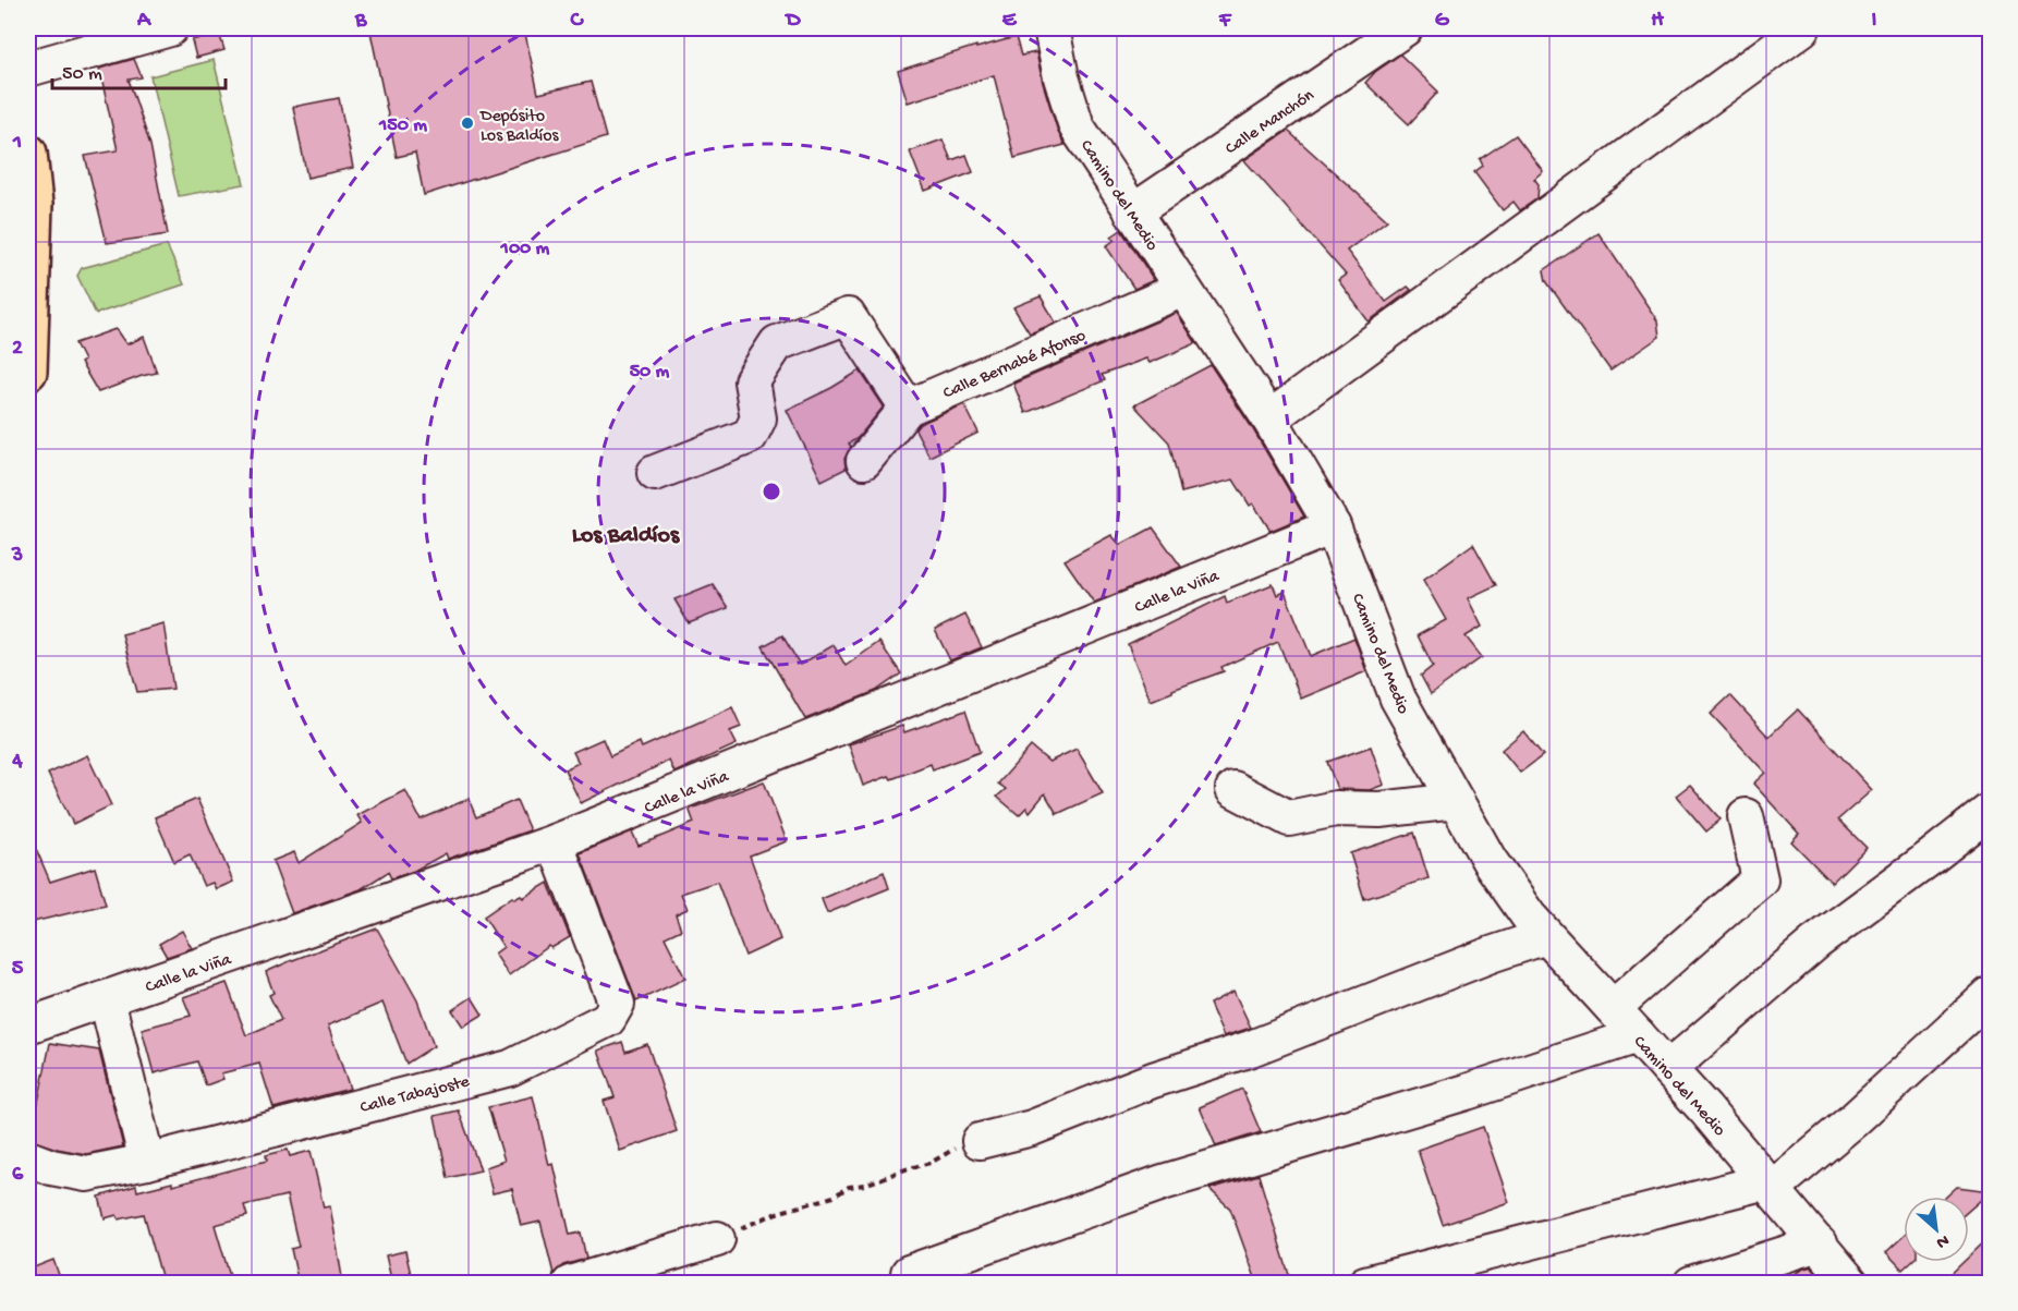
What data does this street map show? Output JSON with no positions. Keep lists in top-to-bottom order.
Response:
{
  "streets": {
    "street": [
      "Calle Manchón",
      "Camino del Medio",
      "Calle Bernabé Afonso",
      "Calle la Viña",
      "Calle Tabajoste"
    ]
  },
  "crossings": [
    ["Calle Manchón", "Camino del Medio"],
    ["Camino del Medio", "Calle Bernabé Afonso"],
    ["Camino del Medio", "Calle la Viña"],
    ["Calle la Viña", "Calle Tabajoste"]
  ],
  "districts": ["Los Baldíos"],
  "places": ["Depósito Los Baldíos"],
  "scale_bar": "50 m",
  "north": "bottom right",
  "grid": {
    "columns": [
      "A",
      "B",
      "C",
      "D",
      "E",
      "F",
      "G",
      "H",
      "I"
    ],
    "rows": [
      "1",
      "2",
      "3",
      "4",
      "5",
      "6"
    ]
  },
  "rings": ["150 m", "100 m", "50 m"]
}
